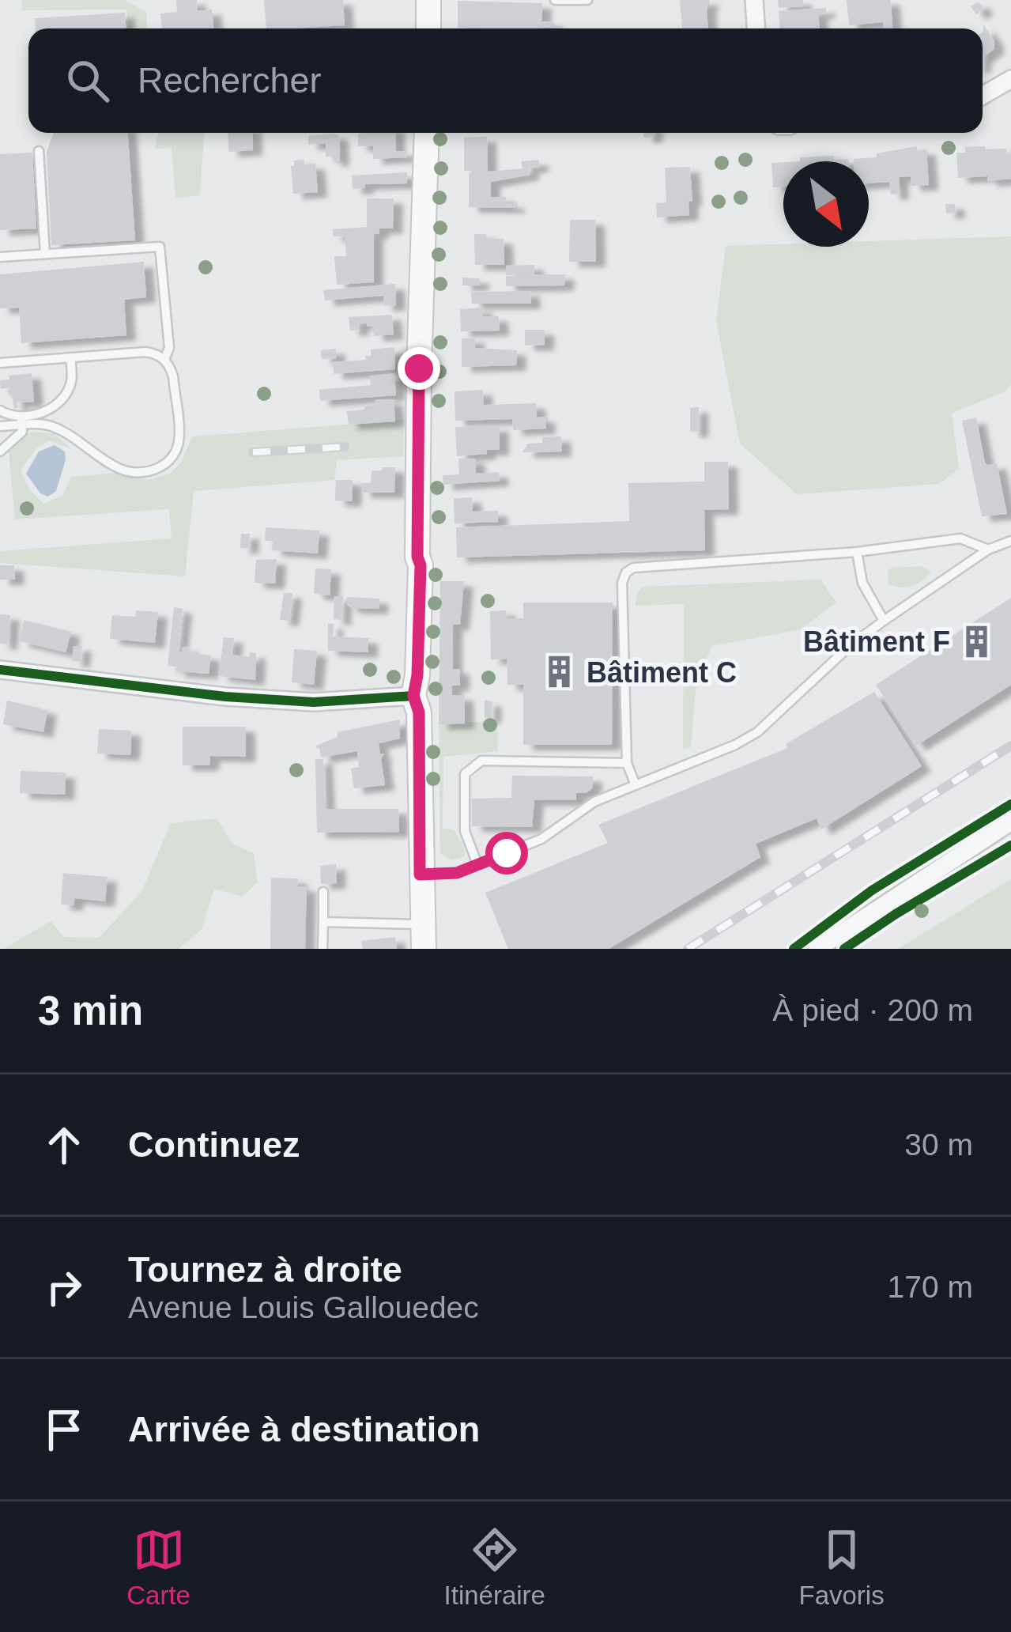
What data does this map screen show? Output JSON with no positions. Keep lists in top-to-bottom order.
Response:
{
  "places": {
    "building": ["Bâtiment F", "Bâtiment C"]
  },
  "north": "bottom right",
  "page": {
    "search": "Rechercher",
    "heading": ["3 min", "À pied · 200 m"],
    "list": [
      ["Continuez", "30 m"],
      ["Tournez à droite", "Avenue Louis Gallouedec", "170 m"],
      "Arrivée à destination"
    ],
    "nav": ["Carte", "Itinéraire", "Favoris"]
  }
}
